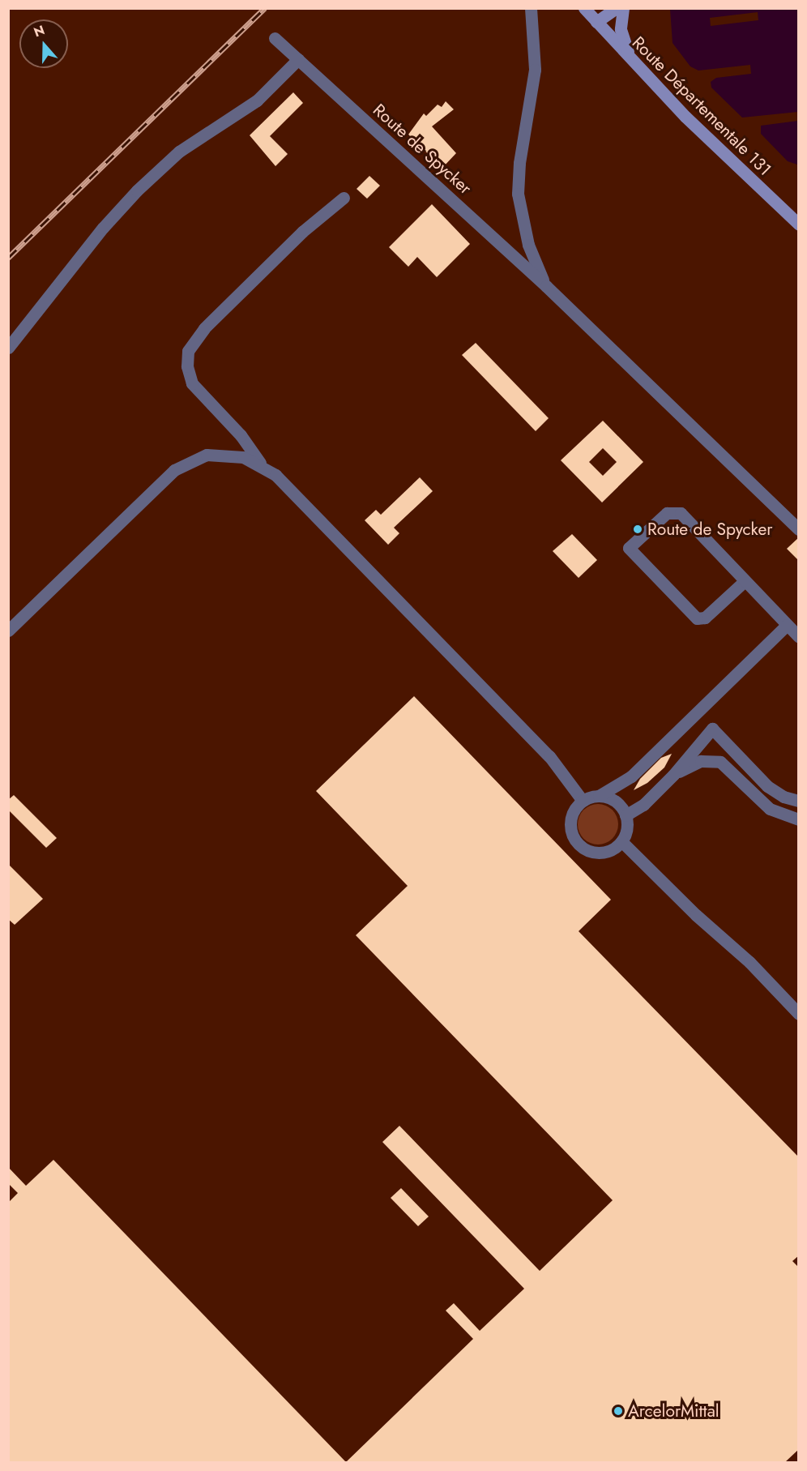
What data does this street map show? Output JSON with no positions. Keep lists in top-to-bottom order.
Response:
{
  "streets": {
    "main road": ["Route Départementale 131"],
    "street": ["Route de Spycker"]
  },
  "places": ["Route de Spycker", "ArcelorMittal"],
  "north": "top"
}
